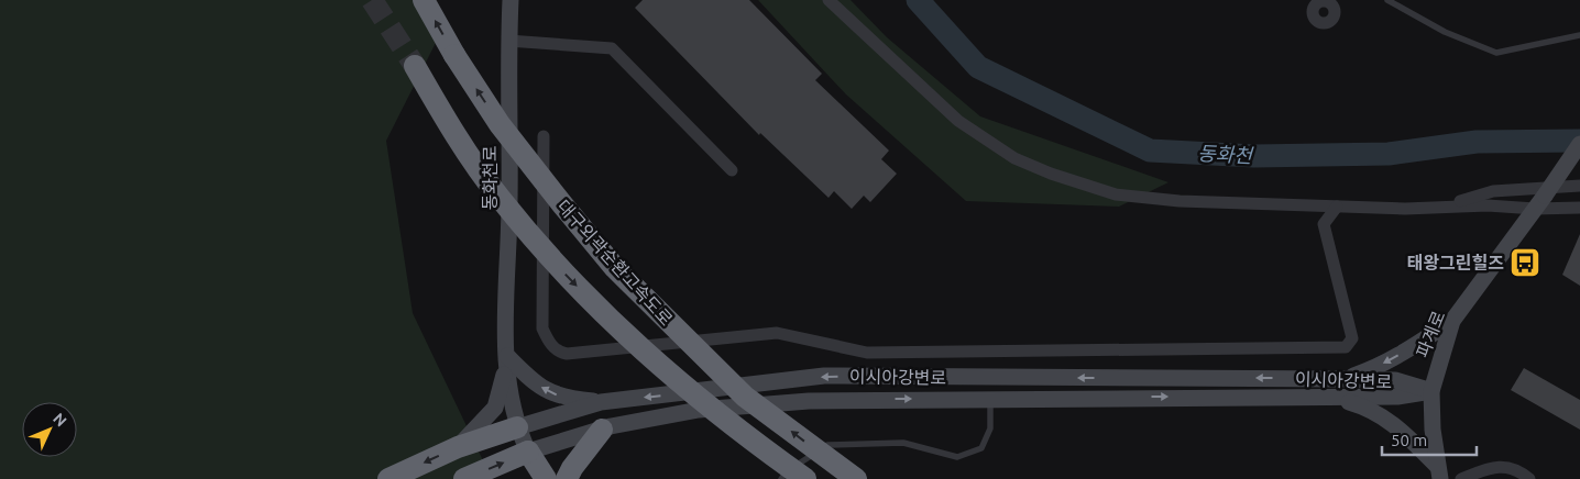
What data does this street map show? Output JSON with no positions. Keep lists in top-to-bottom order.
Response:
{
  "streets": {
    "highway": ["대구외곽순환고속도로", "이시아강변로"],
    "main road": ["동화천로", "파계로"]
  },
  "crossings": [
    ["파계로", "이시아강변로"]
  ],
  "water": ["동화천"],
  "places": {
    "bus stop": ["태왕그린힐즈"]
  },
  "scale_bar": "50 m",
  "north": "top right"
}
